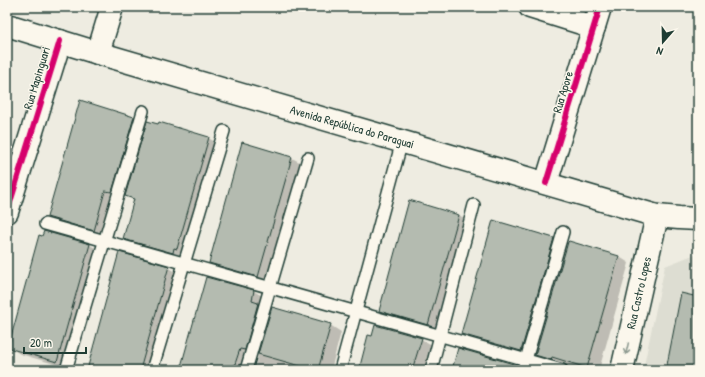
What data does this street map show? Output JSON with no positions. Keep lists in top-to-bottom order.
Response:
{
  "streets": {
    "main road": [
      "Rua Mapinguari",
      "Rua Apore",
      "Avenida República do Paraguai",
      "Rua Castro Lopes"
    ]
  },
  "crossings": [
    ["Rua Mapinguari", "Avenida República do Paraguai"],
    ["Rua Apore", "Avenida República do Paraguai"],
    ["Avenida República do Paraguai", "Rua Castro Lopes"]
  ],
  "one_way": ["Rua Castro Lopes"],
  "scale_bar": "20 m",
  "north": "bottom"
}
